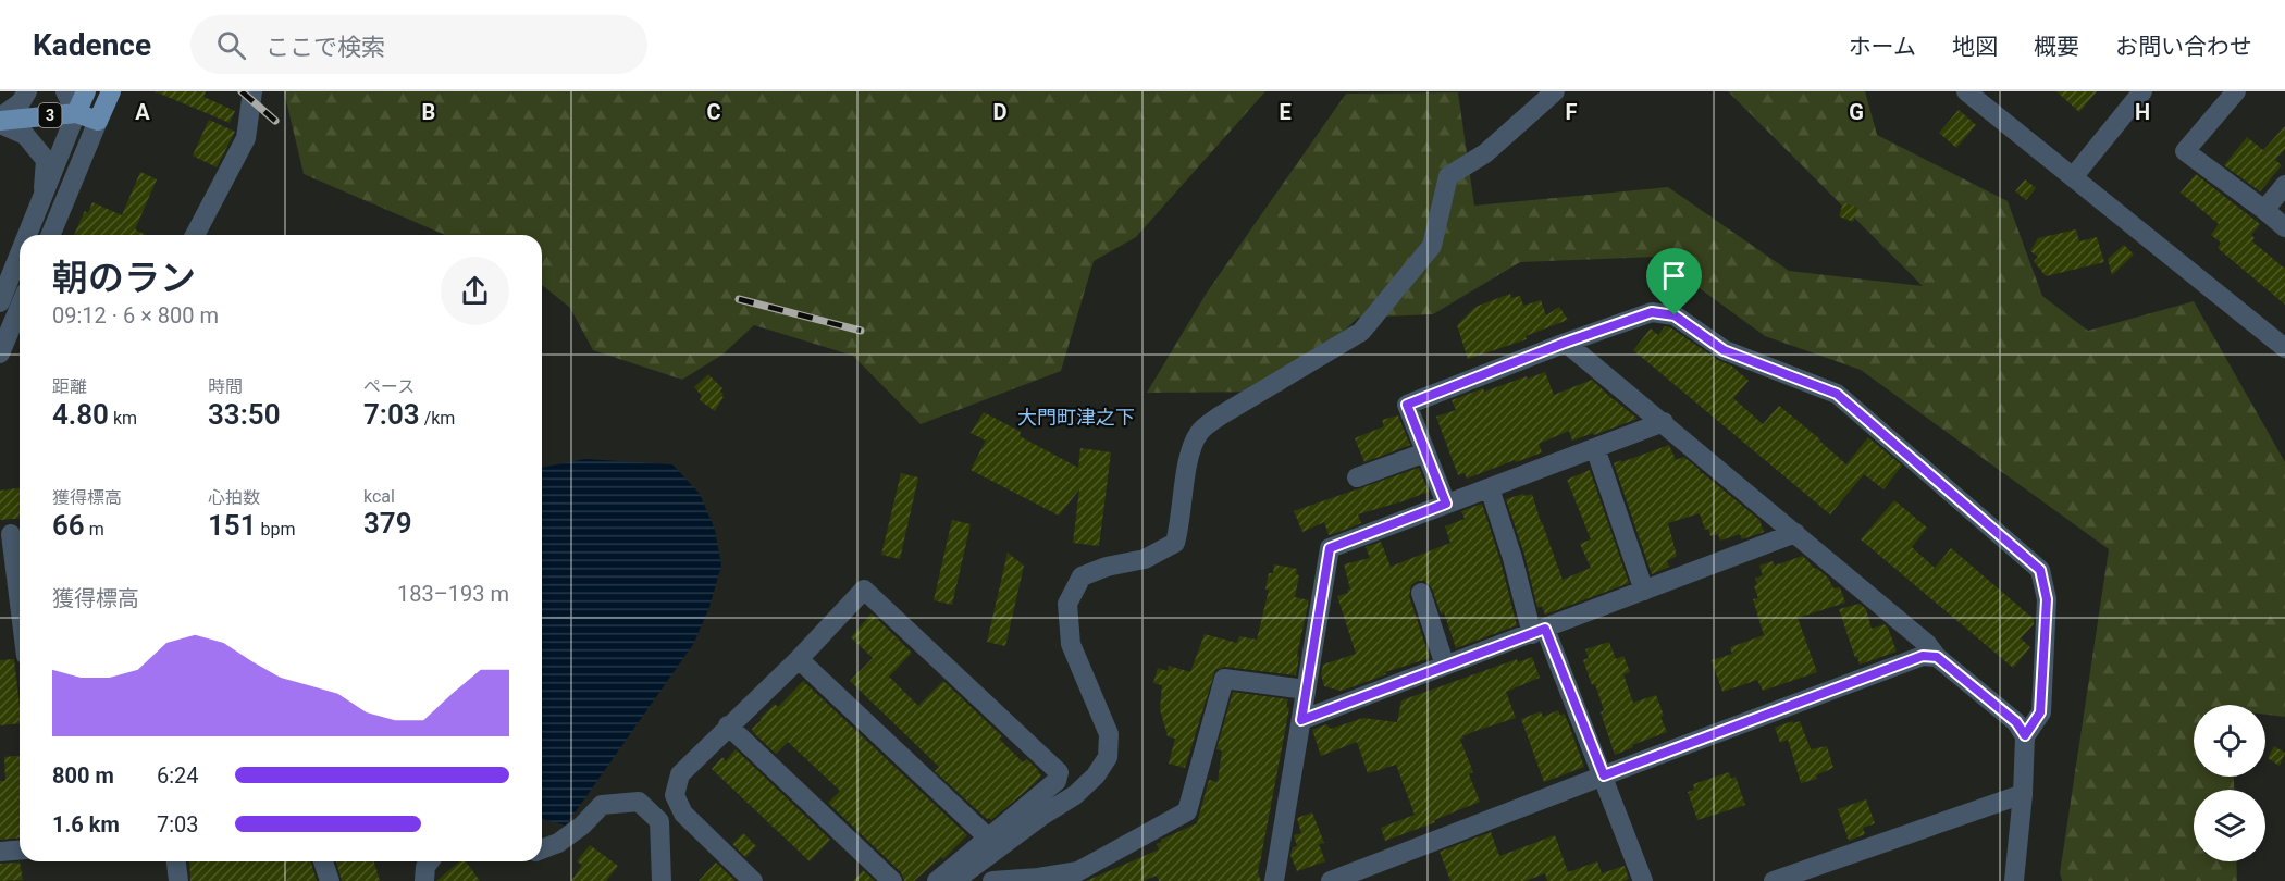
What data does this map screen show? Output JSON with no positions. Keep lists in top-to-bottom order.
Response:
{
  "streets": {
    "main road": ["3"]
  },
  "districts": ["大門町津之下"],
  "page": {
    "header": "Kadence",
    "search": "ここで検索",
    "nav": [
      "ホーム",
      "地図",
      "概要",
      "お問い合わせ"
    ],
    "heading": ["朝のラン", "09:12 · 6 × 800 m"],
    "stats": [
      ["距離", "4.80 km"],
      ["時間", "33:50"],
      ["ペース", "7:03 /km"],
      ["獲得標高", "66 m"],
      ["心拍数", "151 bpm"],
      ["kcal", "379"]
    ],
    "chart": ["獲得標高", "183–193 m"],
    "list": [
      {
        "name": "800 m",
        "note": "6:24"
      },
      {
        "name": "1.6 km",
        "note": "7:03"
      }
    ]
  },
  "grid": {
    "columns": [
      "A",
      "B",
      "C",
      "D",
      "E",
      "F",
      "G",
      "H"
    ]
  }
}
